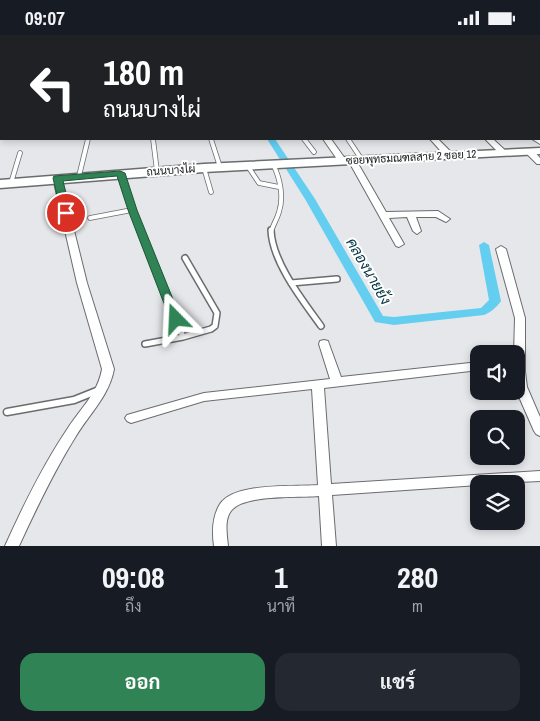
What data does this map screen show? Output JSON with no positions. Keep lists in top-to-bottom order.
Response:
{
  "streets": {
    "street": ["ซอยพุทธมณฑลสาย 2 ซอย 12", "ถนนบางไผ่"]
  },
  "crossings": [
    ["ซอยพุทธมณฑลสาย 2 ซอย 12", "ถนนบางไผ่"]
  ],
  "water": ["คลองนายย้ง"],
  "page": {
    "status": "09:07",
    "turn": ["180 m", "ถนนบางไผ่"],
    "eta": [
      "09:08",
      "ถึง",
      "1",
      "นาที",
      "280",
      "m"
    ],
    "buttons": ["ออก", "แชร์"]
  }
}
